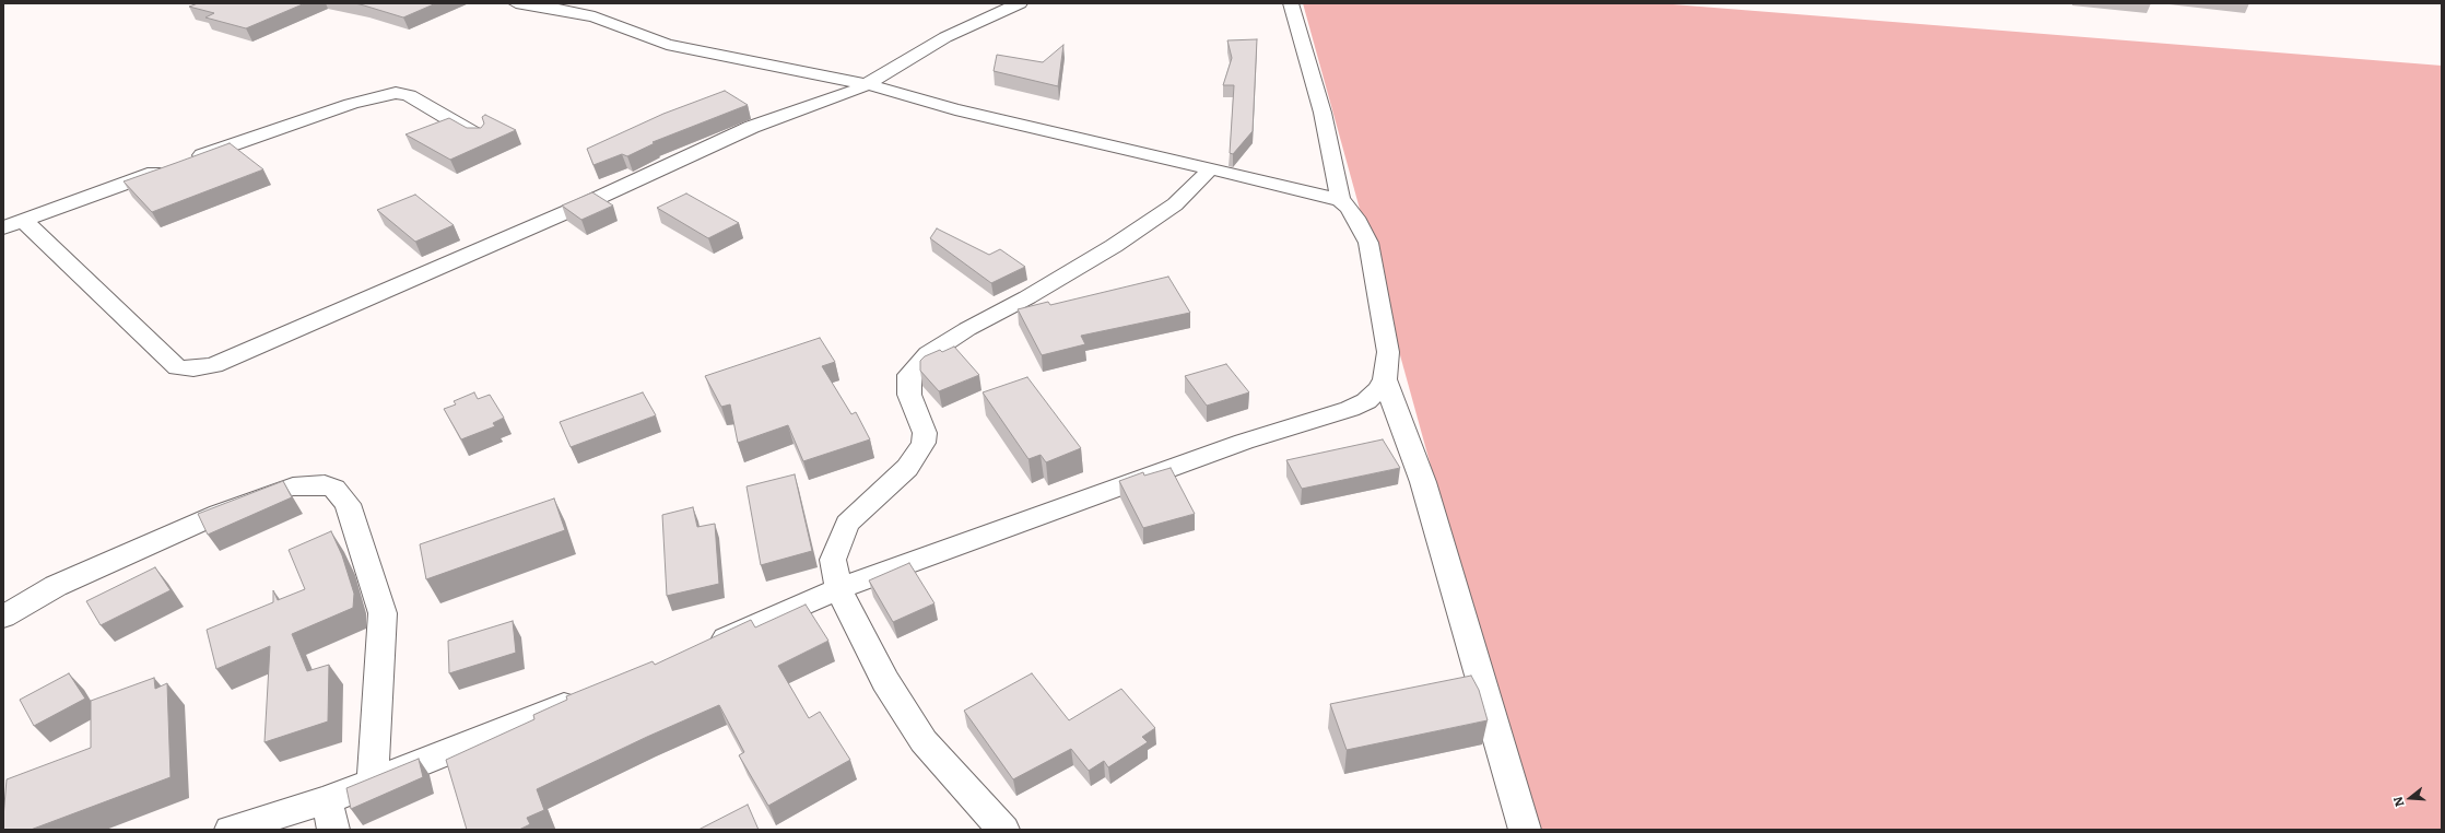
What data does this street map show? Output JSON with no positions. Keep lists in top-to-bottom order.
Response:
{
  "north": "left"
}
